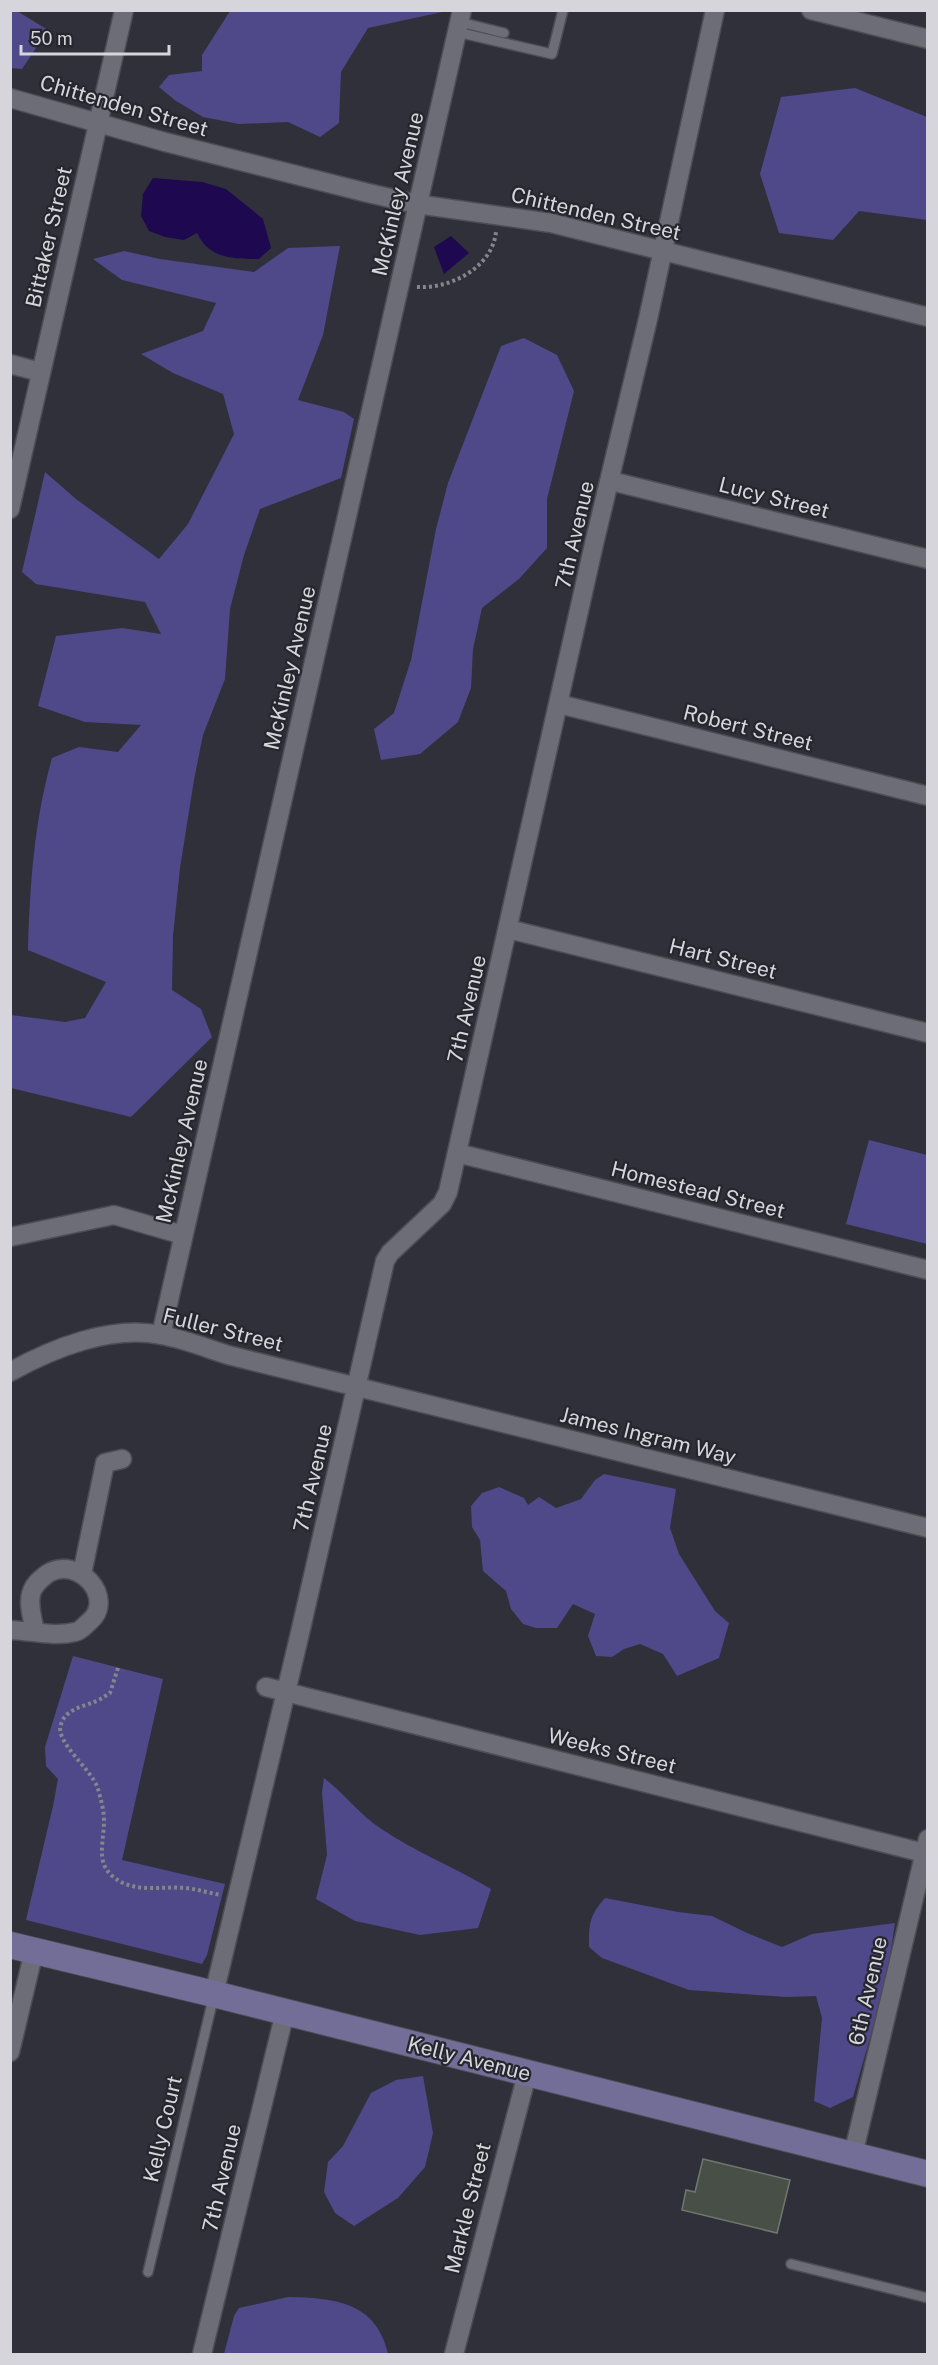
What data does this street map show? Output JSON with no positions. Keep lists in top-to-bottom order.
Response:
{
  "streets": {
    "main road": ["Kelly Avenue"],
    "street": [
      "Chittenden Street",
      "McKinley Avenue",
      "Bittaker Street",
      "Lucy Street",
      "7th Avenue",
      "Robert Street",
      "Hart Street",
      "Homestead Street",
      "Fuller Street",
      "James Ingram Way",
      "Weeks Street",
      "6th Avenue",
      "Markle Street"
    ],
    "lane": ["Kelly Court"]
  },
  "crossings": [
    ["Chittenden Street", "McKinley Avenue"],
    ["Chittenden Street", "Bittaker Street"],
    ["Chittenden Street", "7th Avenue"],
    ["McKinley Avenue", "Fuller Street"],
    ["Lucy Street", "7th Avenue"],
    ["7th Avenue", "Robert Street"],
    ["7th Avenue", "Hart Street"],
    ["7th Avenue", "Homestead Street"],
    ["7th Avenue", "Fuller Street"],
    ["7th Avenue", "James Ingram Way"],
    ["7th Avenue", "Weeks Street"],
    ["7th Avenue", "Kelly Avenue"],
    ["7th Avenue", "Kelly Court"],
    ["Fuller Street", "James Ingram Way"],
    ["Weeks Street", "6th Avenue"],
    ["6th Avenue", "Kelly Avenue"],
    ["Kelly Avenue", "Kelly Court"],
    ["Kelly Avenue", "Markle Street"]
  ],
  "scale_bar": "50 m"
}
